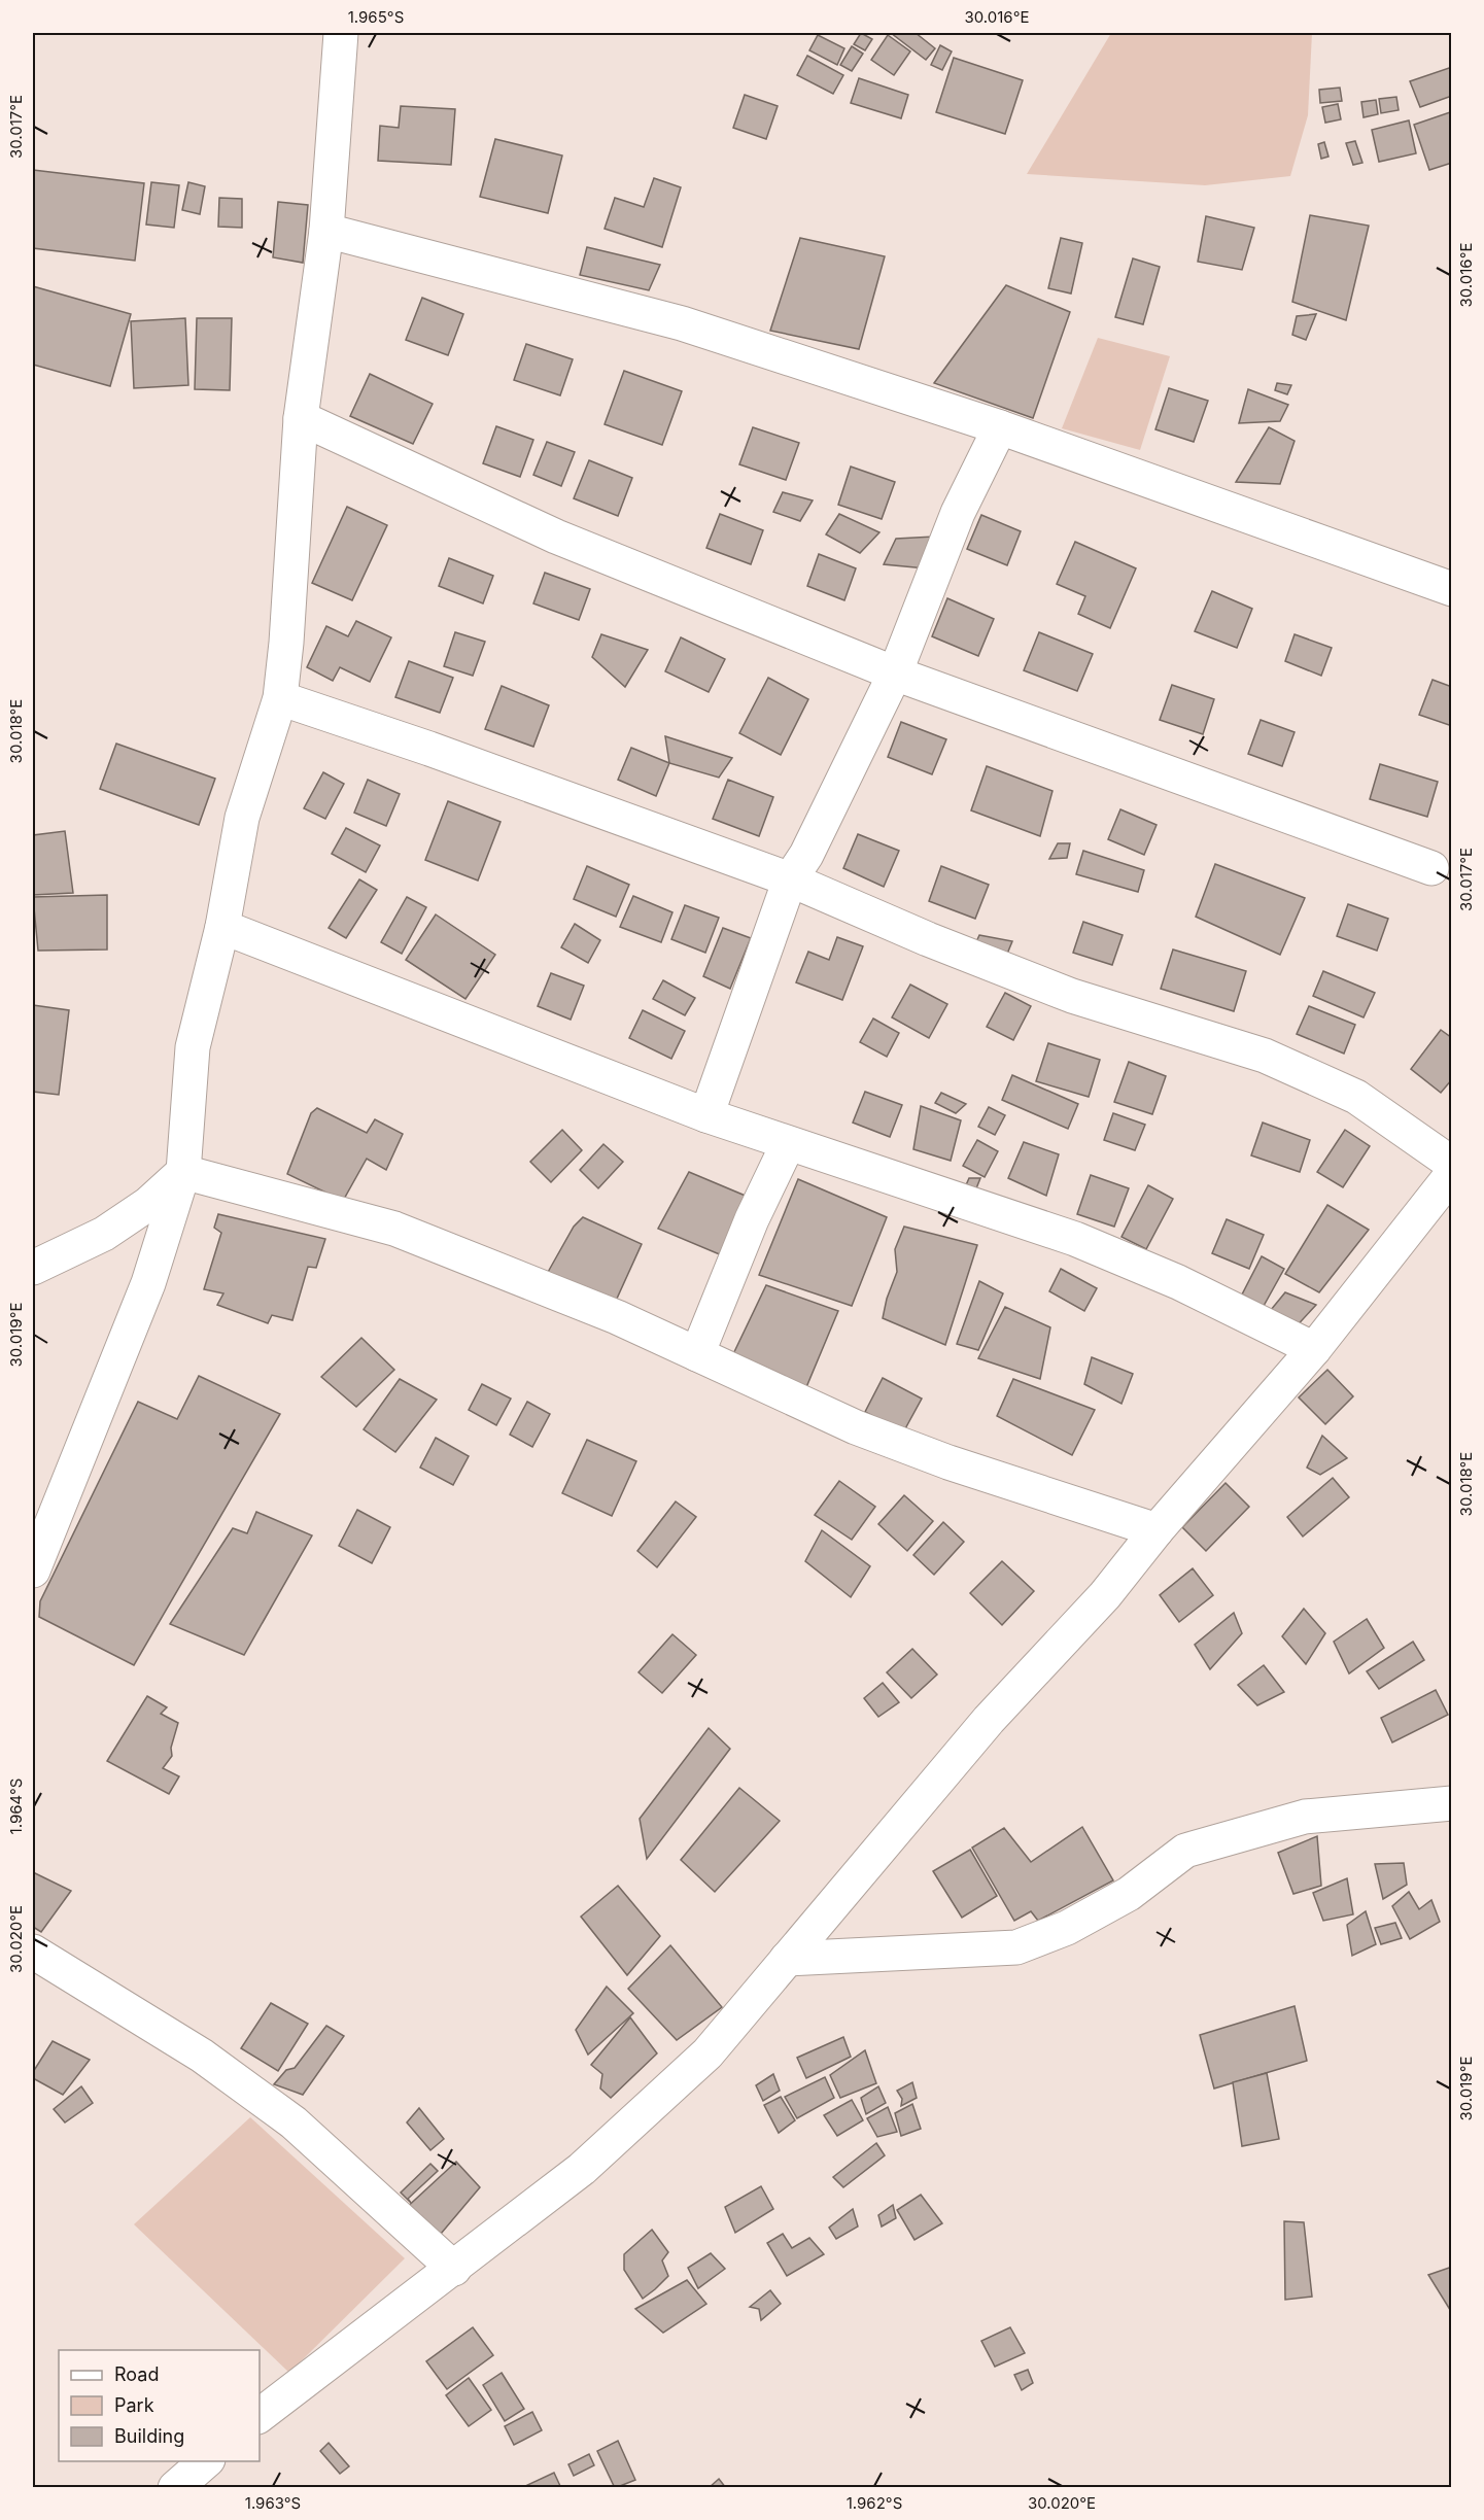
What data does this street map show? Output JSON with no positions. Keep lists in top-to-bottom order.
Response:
{
  "legend": ["Road", "Park", "Building"],
  "coordinates": [
    "1.965°S",
    "30.016°E",
    "30.017°E",
    "30.018°E",
    "30.019°E",
    "1.964°S",
    "30.020°E",
    "1.963°S",
    "1.962°S"
  ]
}
